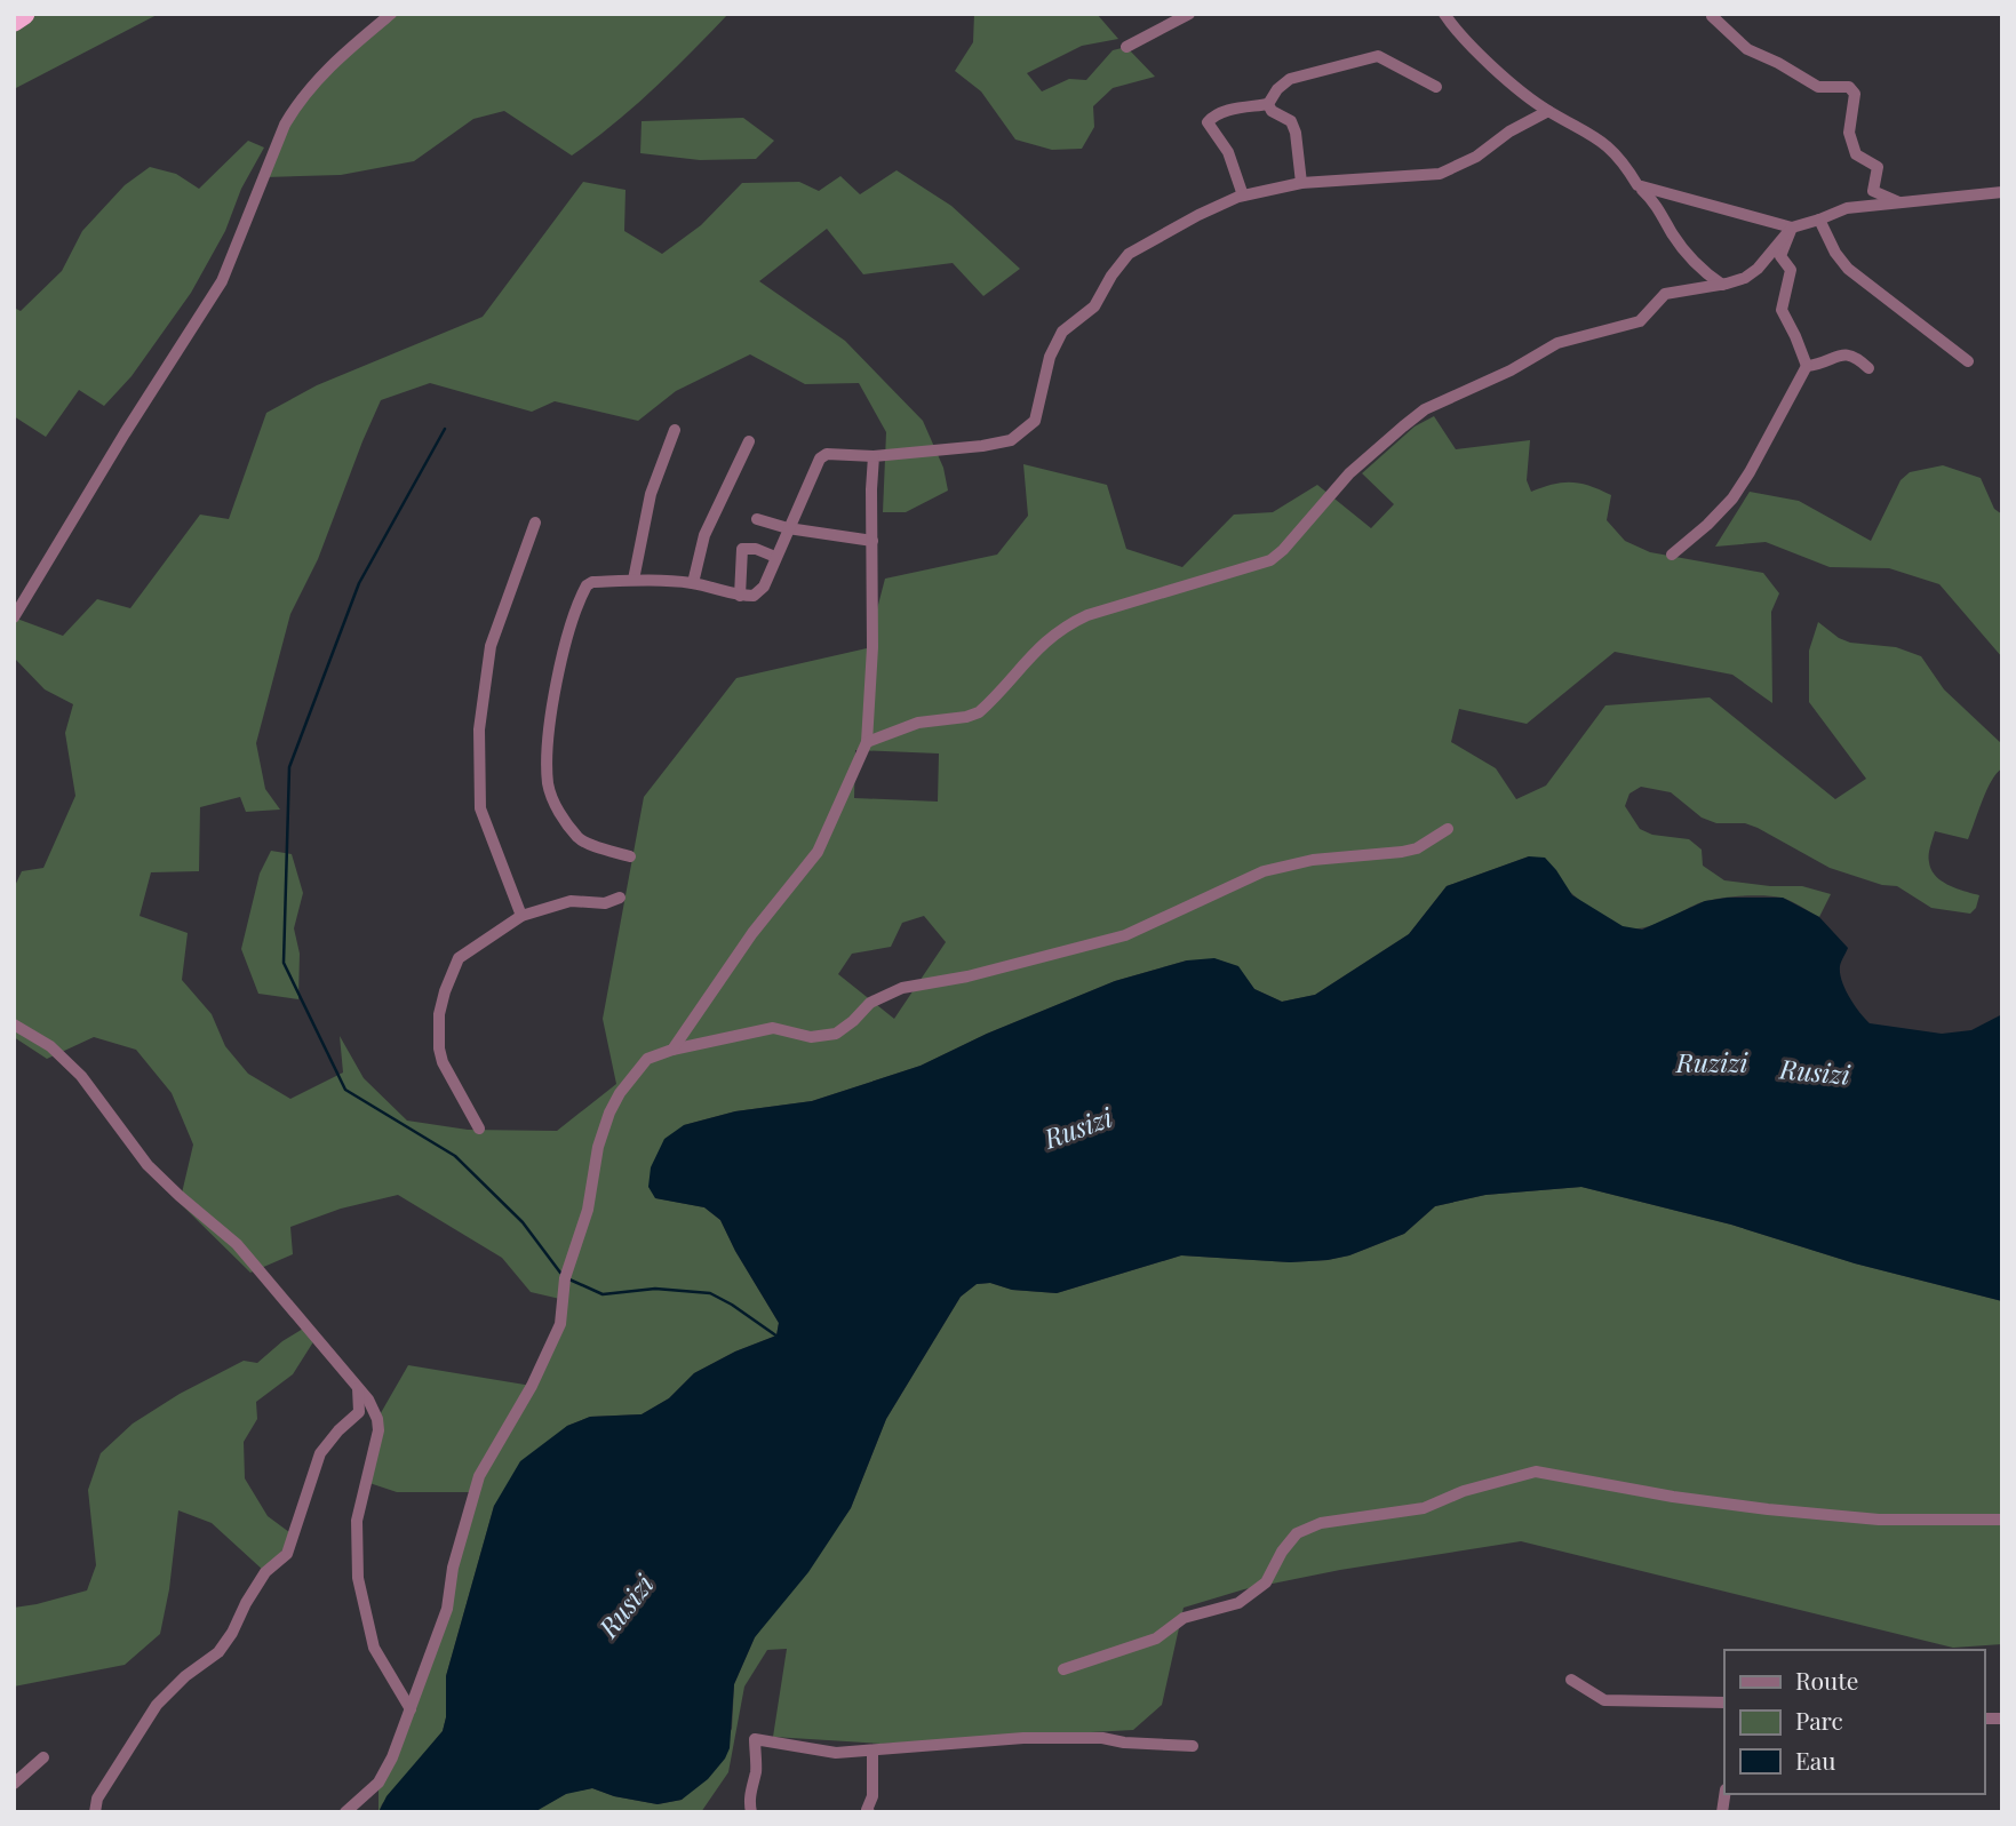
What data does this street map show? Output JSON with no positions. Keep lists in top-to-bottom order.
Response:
{
  "water": ["Ruzizi", "Rusizi"],
  "legend": ["Route", "Parc", "Eau"]
}
